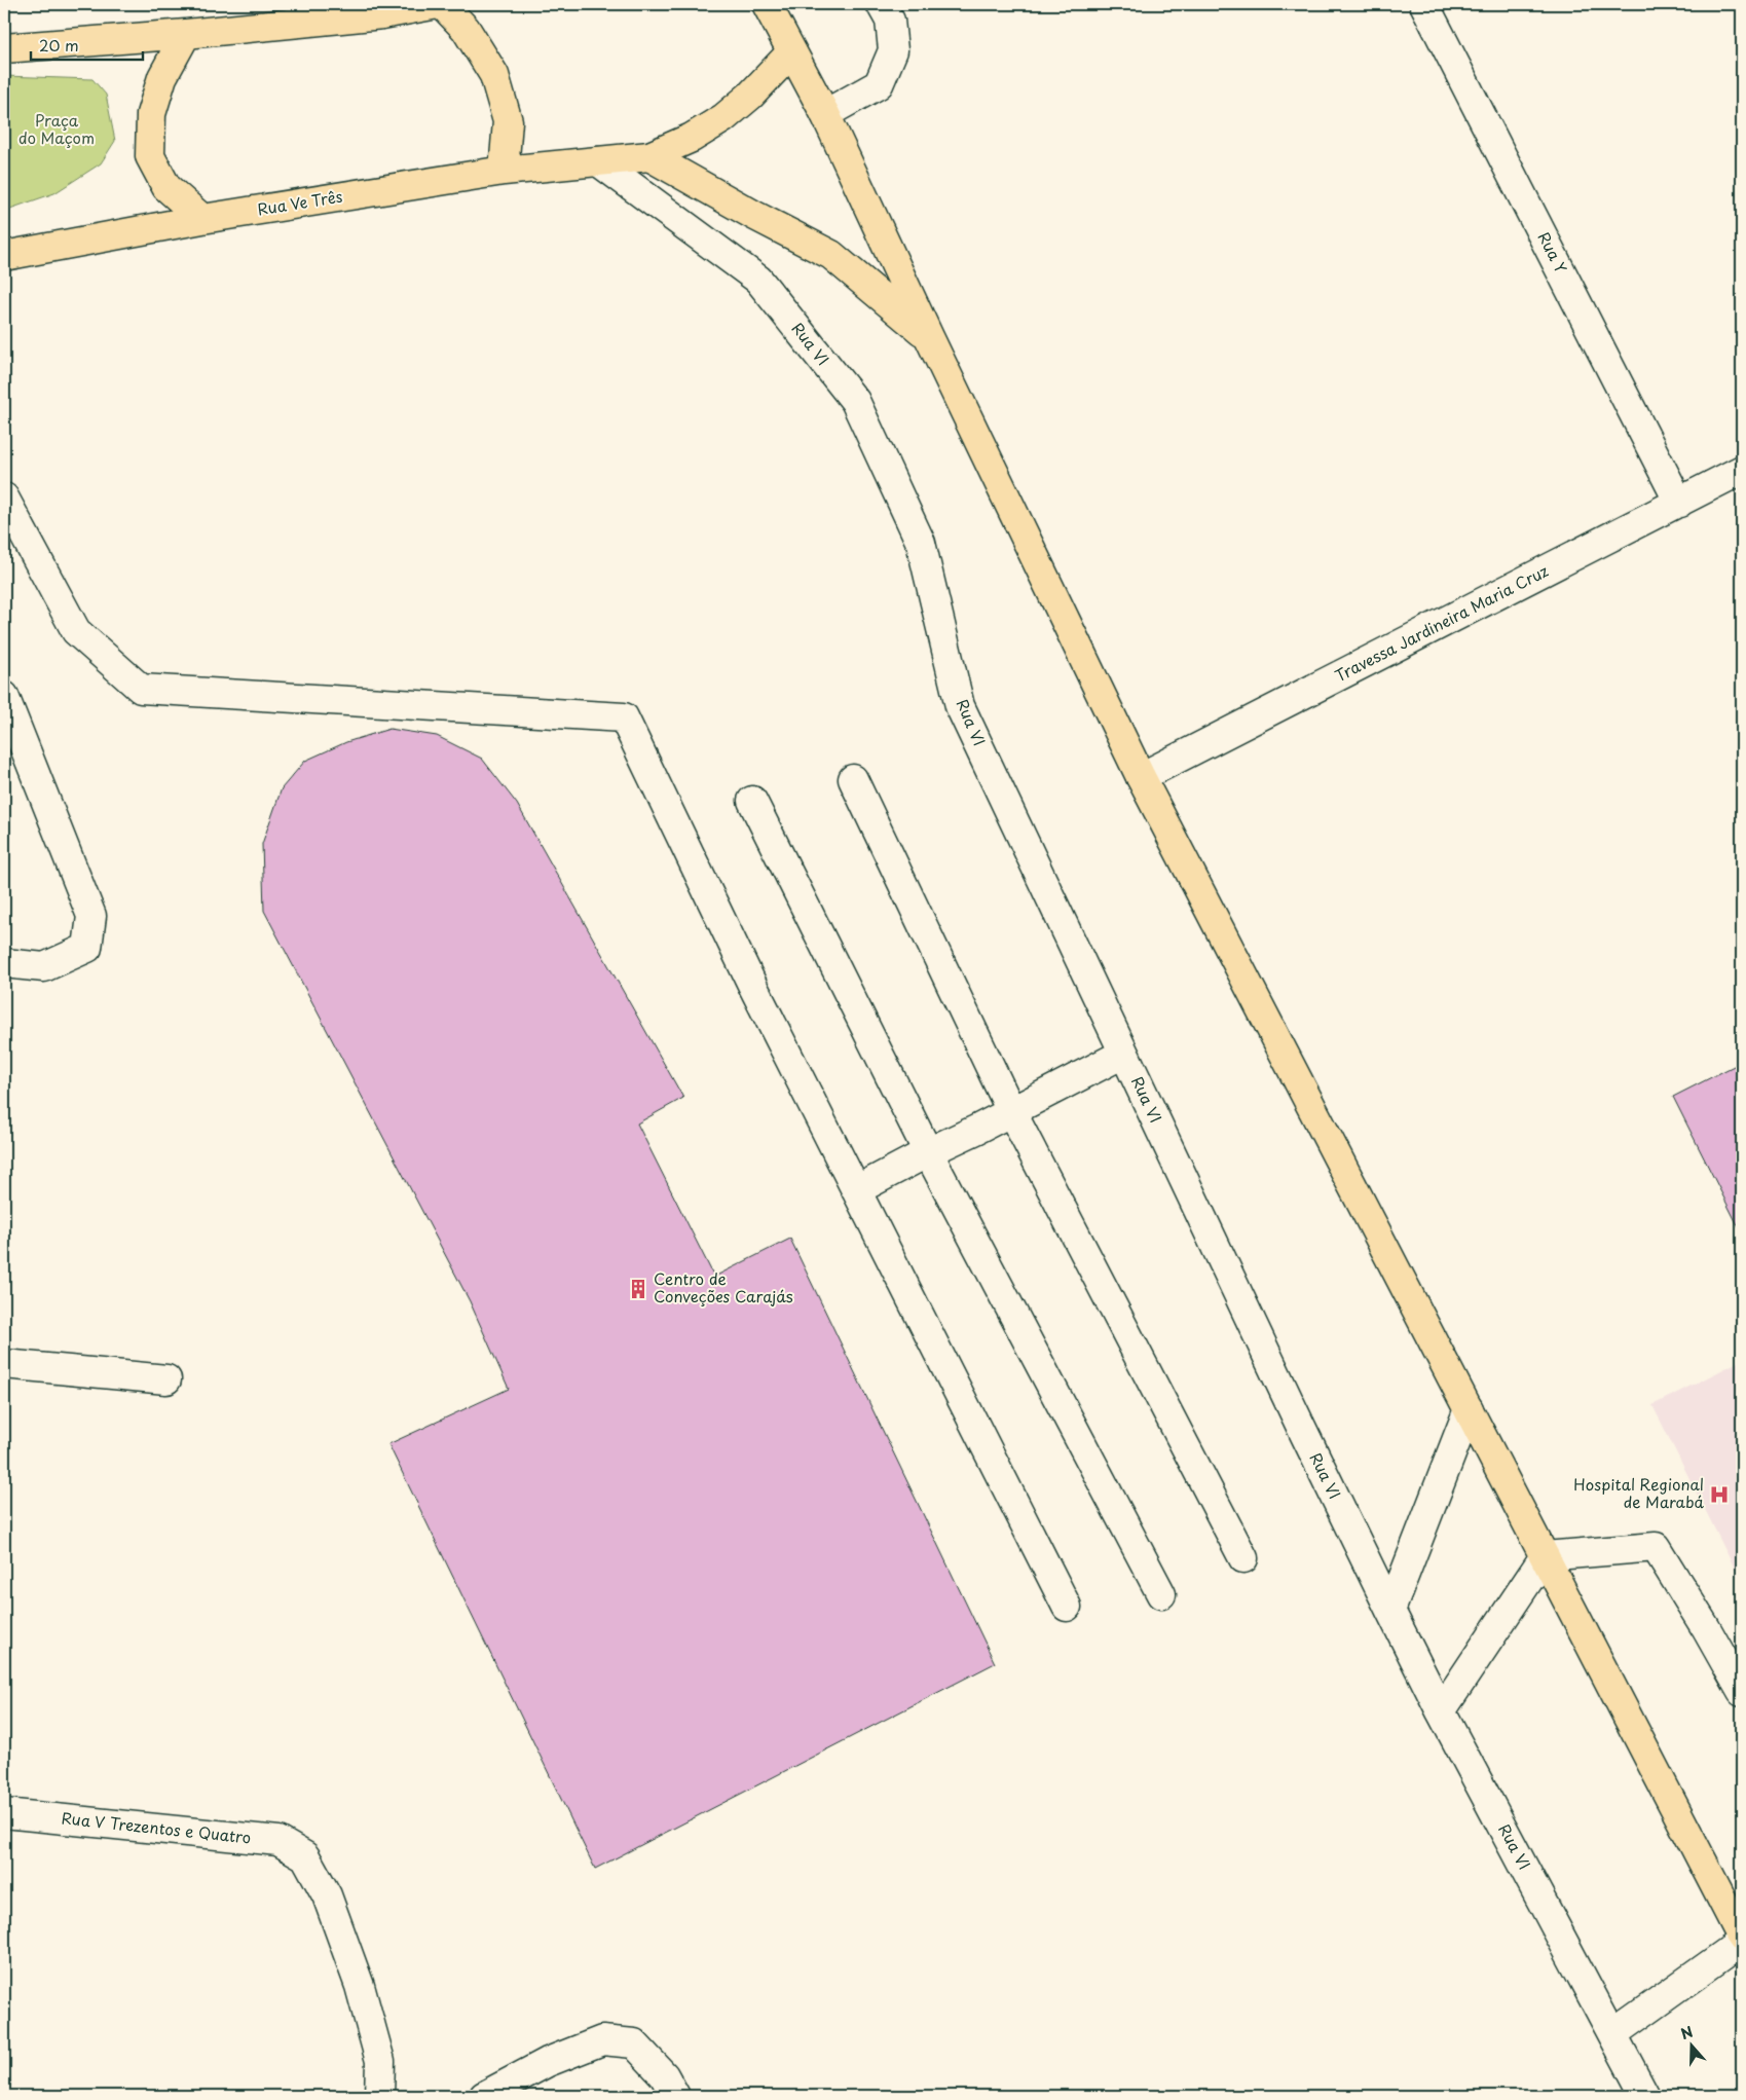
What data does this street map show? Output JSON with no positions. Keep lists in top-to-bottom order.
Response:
{
  "streets": {
    "main road": ["Rua Ve Três"],
    "street": [
      "Rua Y",
      "Rua VI",
      "Travessa Jardineira Maria Cruz",
      "Rua V Trezentos e Quatro"
    ]
  },
  "crossings": [
    ["Rua Ve Três", "Rua VI"],
    ["Rua Y", "Travessa Jardineira Maria Cruz"]
  ],
  "parks": ["Praça do Maçom"],
  "places": {
    "building": ["Centro de Conveções Carajás"],
    "hospital": ["Hospital Regional de Marabá"]
  },
  "scale_bar": "20 m",
  "north": "top"
}
